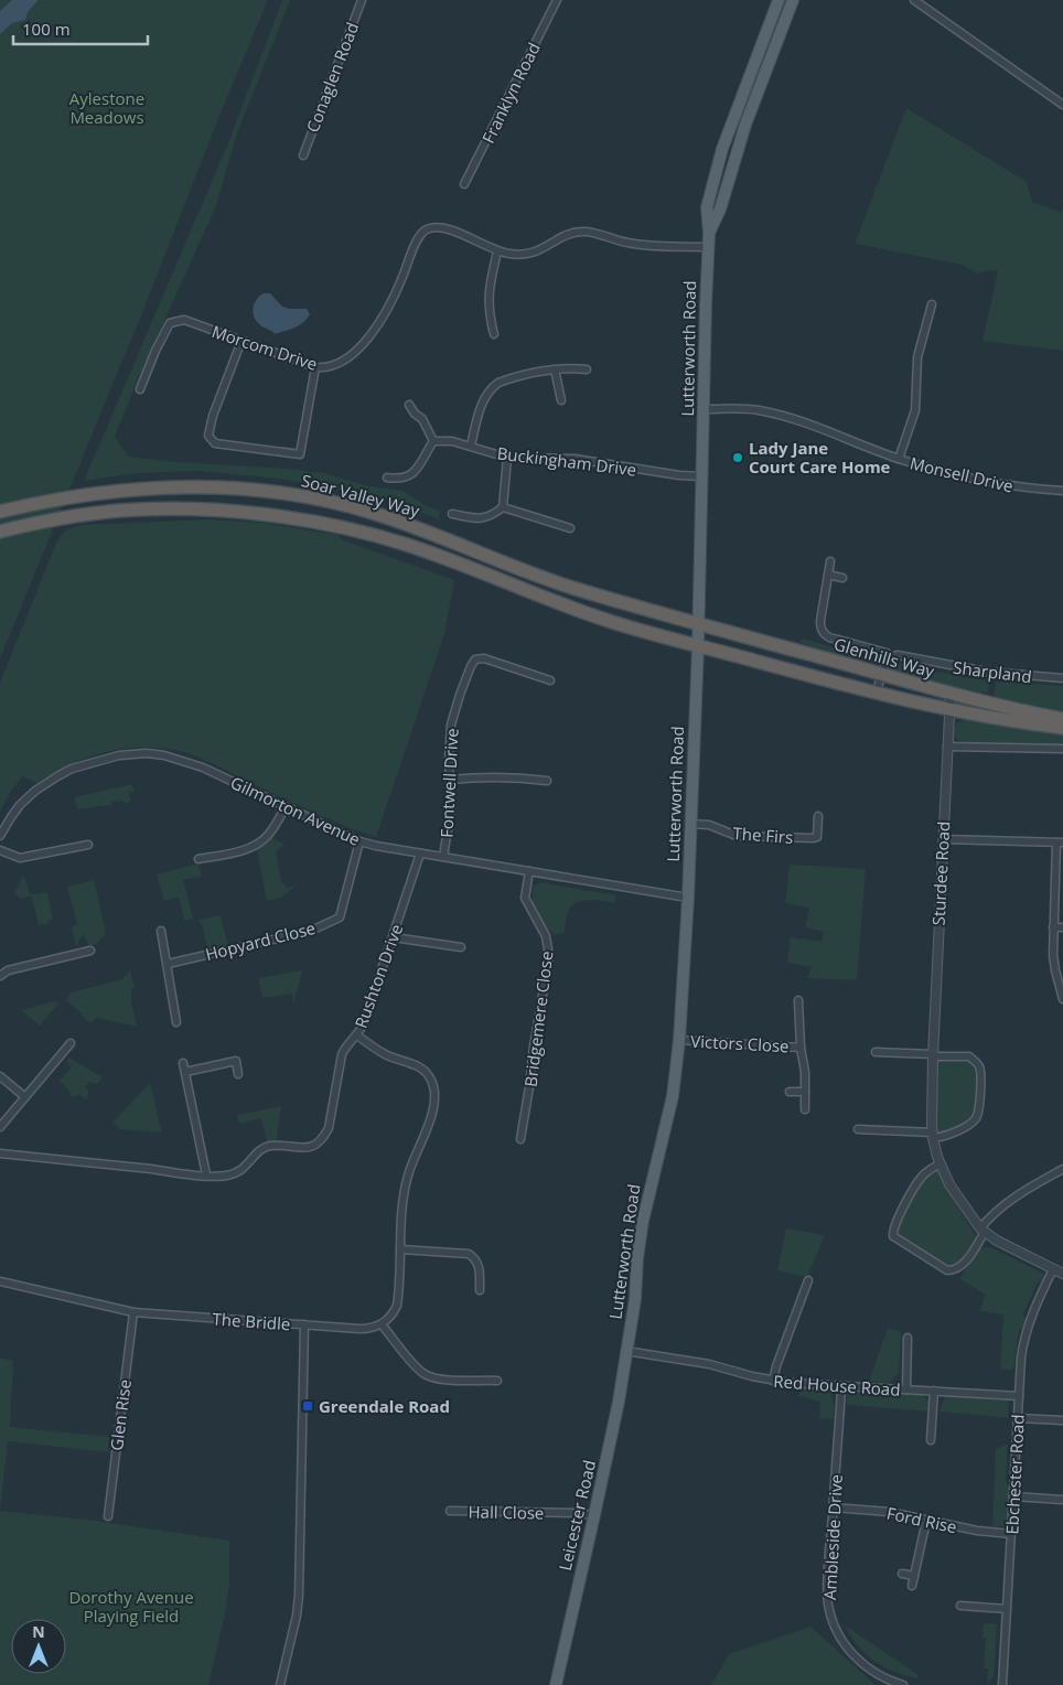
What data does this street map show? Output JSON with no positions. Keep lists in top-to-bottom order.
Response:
{
  "streets": {
    "highway": ["Soar Valley Way", "Glenhills Way"],
    "main road": ["Lutterworth Road", "Leicester Road"],
    "street": [
      "Conaglen Road",
      "Franklyn Road",
      "Morcom Drive",
      "Buckingham Drive",
      "Monsell Drive",
      "Sharpland",
      "Fontwell Drive",
      "Gilmorton Avenue",
      "The Firs",
      "Sturdee Road",
      "Hopyard Close",
      "Rushton Drive",
      "Bridgemere Close",
      "Victors Close",
      "The Bridle",
      "Red House Road",
      "Glen Rise",
      "Ebchester Road",
      "Hall Close",
      "Ford Rise",
      "Ambleside Drive"
    ]
  },
  "crossings": [
    ["Morcom Drive", "Lutterworth Road"],
    ["Lutterworth Road", "Buckingham Drive"],
    ["Lutterworth Road", "Monsell Drive"],
    ["Lutterworth Road", "Soar Valley Way"],
    ["Lutterworth Road", "Glenhills Way"],
    ["Lutterworth Road", "Gilmorton Avenue"],
    ["Lutterworth Road", "The Firs"],
    ["Lutterworth Road", "Victors Close"],
    ["Lutterworth Road", "Red House Road"],
    ["Lutterworth Road", "Leicester Road"],
    ["Soar Valley Way", "Glenhills Way"],
    ["Glenhills Way", "Sturdee Road"],
    ["Fontwell Drive", "Gilmorton Avenue"],
    ["Gilmorton Avenue", "Hopyard Close"],
    ["Gilmorton Avenue", "Rushton Drive"],
    ["Gilmorton Avenue", "Bridgemere Close"],
    ["Sturdee Road", "Ebchester Road"],
    ["The Bridle", "Glen Rise"],
    ["Red House Road", "Ebchester Road"],
    ["Red House Road", "Leicester Road"],
    ["Red House Road", "Ambleside Drive"],
    ["Ebchester Road", "Ford Rise"],
    ["Hall Close", "Leicester Road"],
    ["Ford Rise", "Ambleside Drive"]
  ],
  "parks": ["Aylestone Meadows", "Dorothy Avenue Playing Field"],
  "places": {
    "other": ["Lady Jane Court Care Home"],
    "transit": ["Greendale Road"]
  },
  "scale_bar": "100 m",
  "north": "top"
}
